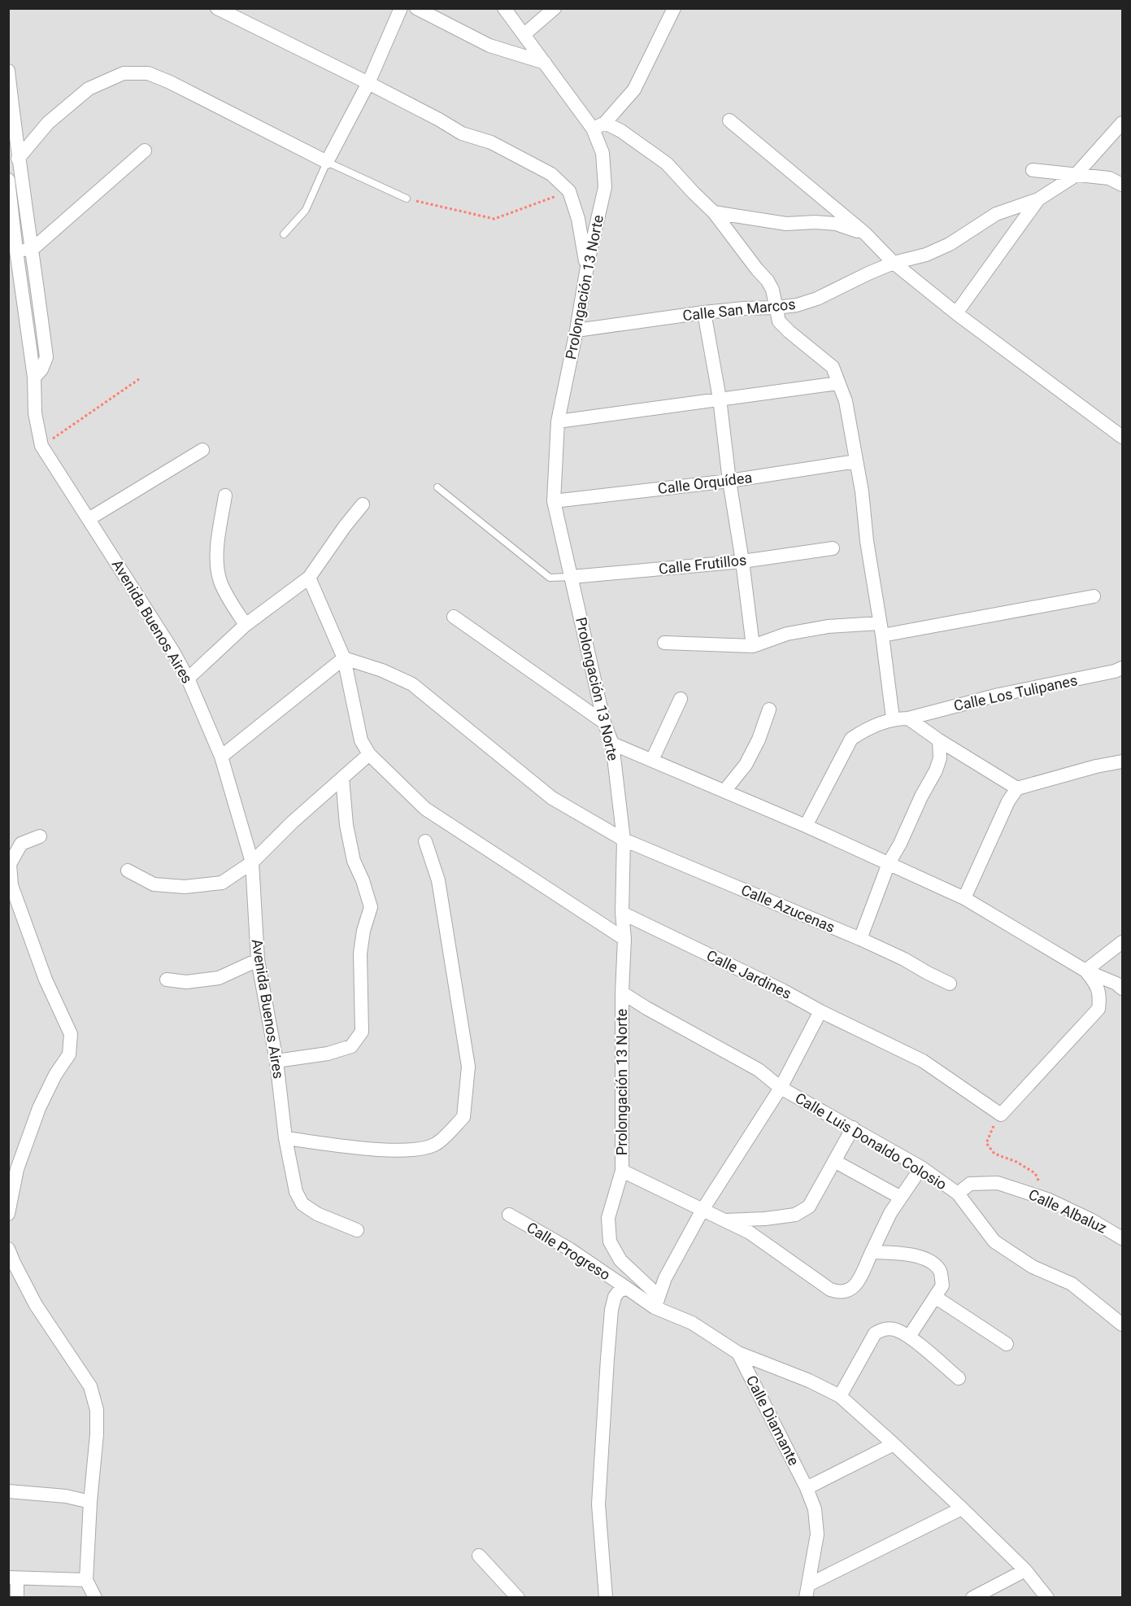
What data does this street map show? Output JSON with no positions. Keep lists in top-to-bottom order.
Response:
{
  "streets": {
    "street": [
      "Prolongación 13 Norte",
      "Calle San Marcos",
      "Calle Orquídea",
      "Calle Frutillos",
      "Avenida Buenos Aires",
      "Calle Los Tulipanes",
      "Calle Azucenas",
      "Calle Jardines",
      "Calle Luis Donaldo Colosio",
      "Calle Albaluz",
      "Calle Progreso",
      "Calle Diamante"
    ]
  },
  "crossings": [
    ["Prolongación 13 Norte", "Calle San Marcos"],
    ["Prolongación 13 Norte", "Calle Orquídea"],
    ["Prolongación 13 Norte", "Calle Frutillos"],
    ["Prolongación 13 Norte", "Calle Azucenas"],
    ["Prolongación 13 Norte", "Calle Jardines"],
    ["Prolongación 13 Norte", "Calle Luis Donaldo Colosio"],
    ["Prolongación 13 Norte", "Calle Progreso"],
    ["Calle Luis Donaldo Colosio", "Calle Albaluz"]
  ]
}
